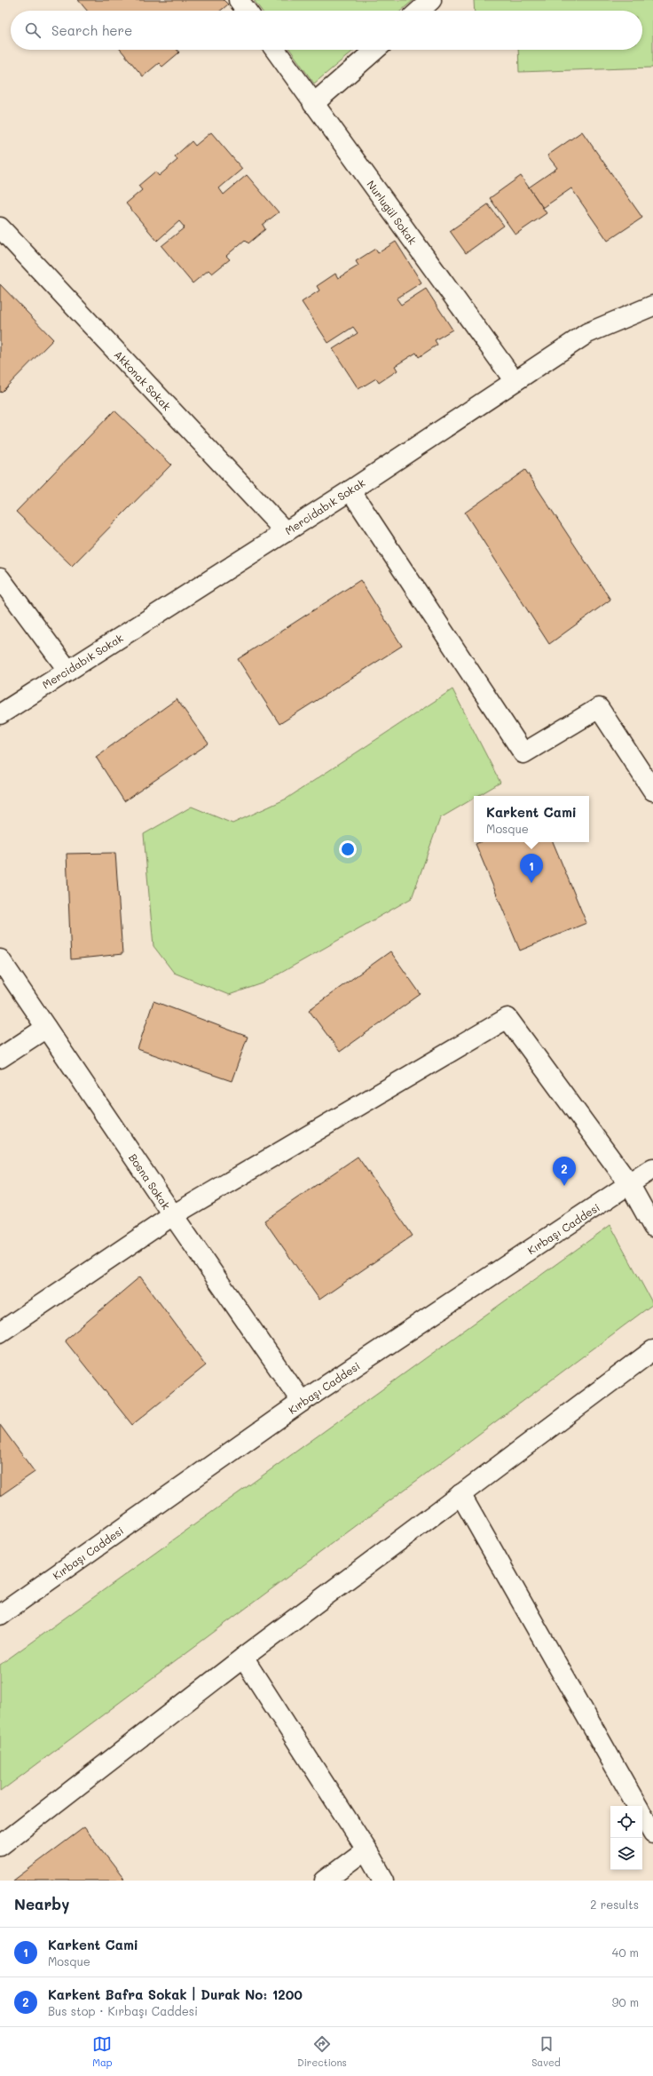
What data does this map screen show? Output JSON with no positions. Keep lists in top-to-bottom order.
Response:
{
  "streets": {
    "street": [
      "Nurlugül Sokak",
      "Akkonak Sokak",
      "Mercidabık Sokak",
      "Bosna Sokak",
      "Kırbaşı Caddesi"
    ]
  },
  "crossings": [
    ["Nurlugül Sokak", "Mercidabık Sokak"],
    ["Akkonak Sokak", "Mercidabık Sokak"],
    ["Bosna Sokak", "Kırbaşı Caddesi"]
  ],
  "page": {
    "search": "Search here",
    "popup": ["Karkent Cami", "Mosque"],
    "pins": ["1", "2"],
    "heading": ["Nearby", "2 results"],
    "list": [
      {
        "mark": "1",
        "name": "Karkent Cami",
        "note": "Mosque",
        "value": "40 m"
      },
      {
        "mark": "2",
        "name": "Karkent Bafra Sokak | Durak No: 1200",
        "note": "Bus stop · Kırbaşı Caddesi",
        "value": "90 m"
      }
    ],
    "nav": ["Map", "Directions", "Saved"]
  }
}
